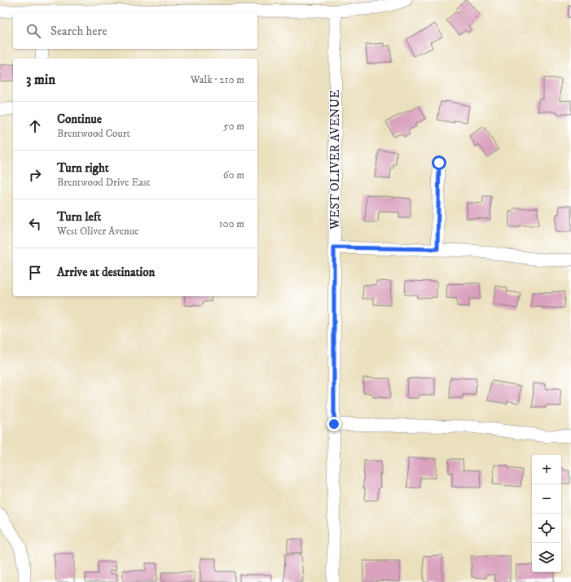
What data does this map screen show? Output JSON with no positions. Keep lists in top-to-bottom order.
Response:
{
  "streets": {
    "street": ["WEST OLIVER AVENUE"]
  },
  "page": {
    "search": "Search here",
    "heading": ["3 min", "Walk · 210 m"],
    "list": [
      ["Continue", "Brentwood Court", "50 m"],
      ["Turn right", "Brentwood Drive East", "60 m"],
      ["Turn left", "West Oliver Avenue", "100 m"],
      "Arrive at destination"
    ],
    "map_buttons": ["+", "−"]
  }
}
